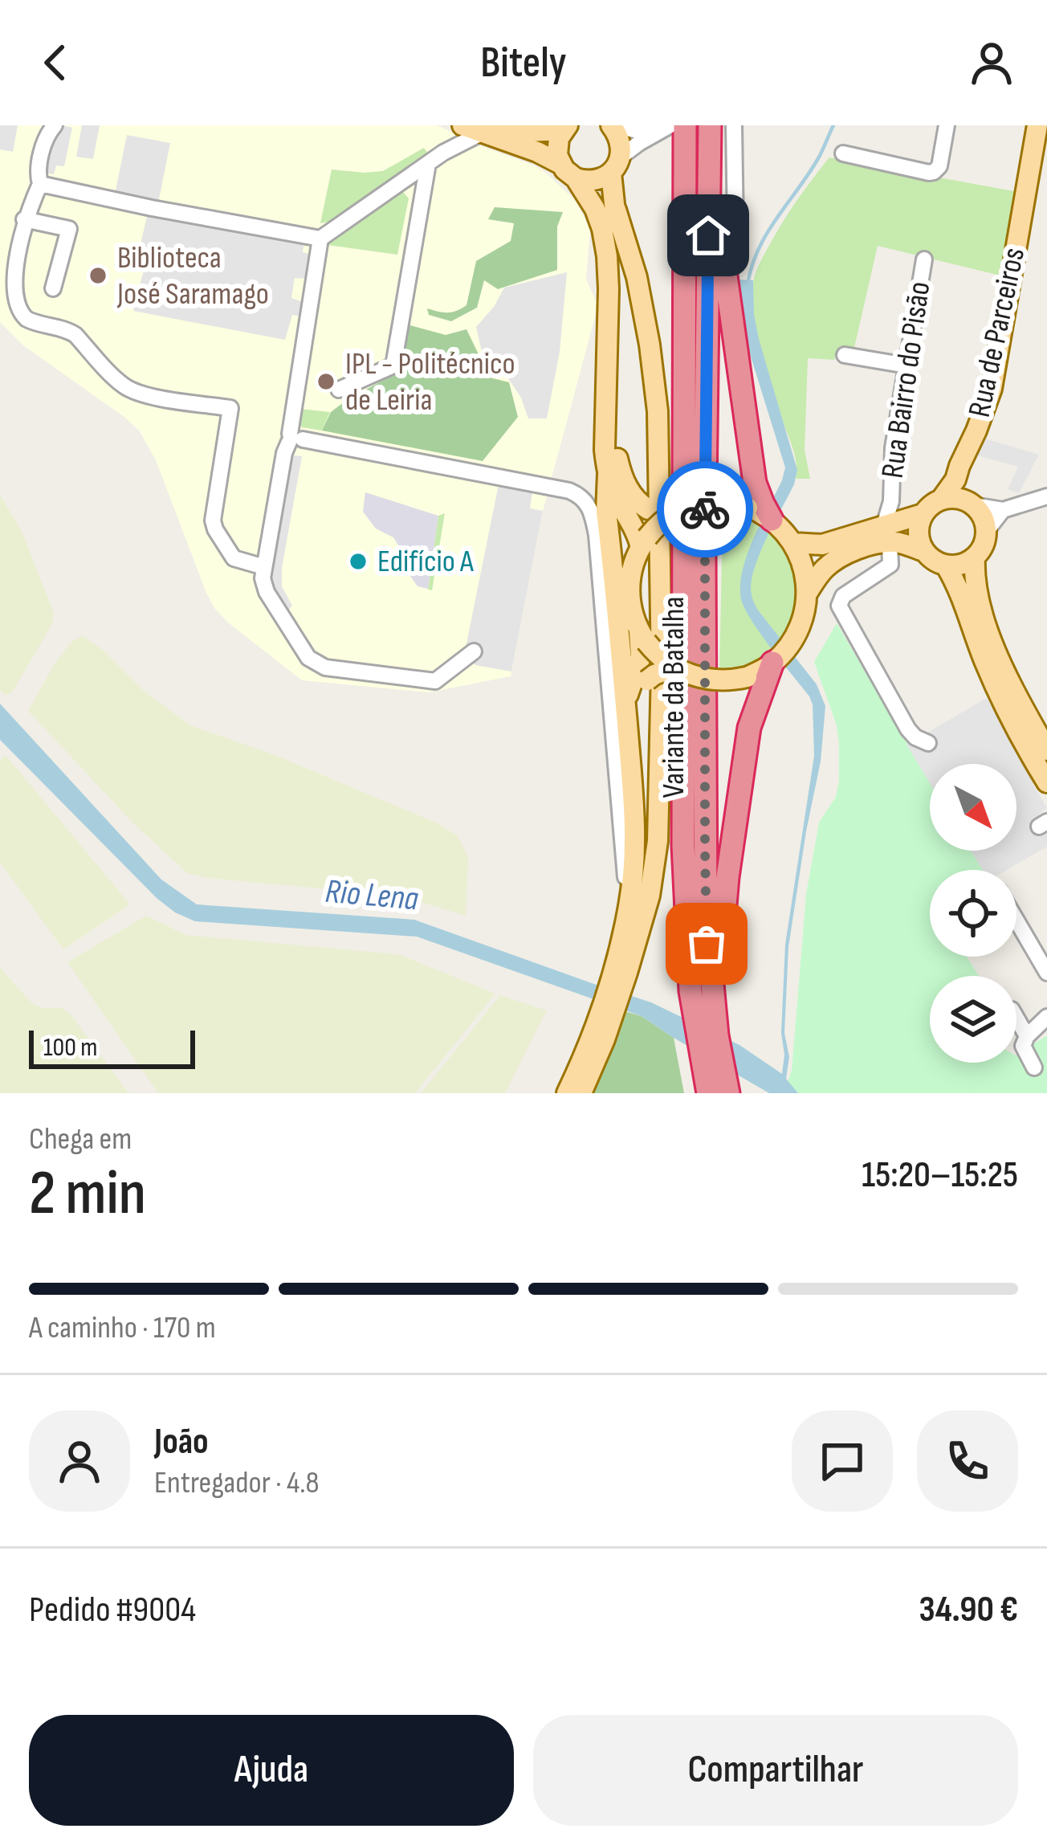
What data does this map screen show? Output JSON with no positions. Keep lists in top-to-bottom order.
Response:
{
  "streets": {
    "highway": ["Variante da Batalha"],
    "main road": ["Rua de Parceiros"],
    "street": ["Rua Bairro do Pisão"]
  },
  "crossings": [
    ["Rua de Parceiros", "Rua Bairro do Pisão"]
  ],
  "water": ["Rio Lena"],
  "places": ["Biblioteca José Saramago", "IPL - Politécnico de Leiria", "Edifício A"],
  "scale_bar": "100 m",
  "north": "bottom right",
  "page": {
    "header": "Bitely",
    "scale": "100 m",
    "heading": ["2 min", "Chega em", "15:20–15:25"],
    "panel": [
      "João",
      "Entregador · 4.8",
      "Pedido #9004",
      "34.90 €"
    ],
    "bar": "A caminho · 170 m",
    "buttons": ["Ajuda", "Compartilhar"]
  }
}
